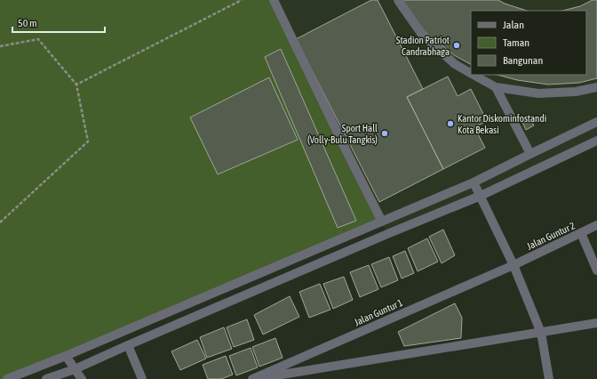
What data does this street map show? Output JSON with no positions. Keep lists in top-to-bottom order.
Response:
{
  "streets": {
    "street": ["Jalan Guntur 2", "Jalan Guntur 1"]
  },
  "crossings": [
    ["Jalan Guntur 2", "Jalan Guntur 1"]
  ],
  "places": ["Stadion Patriot Candrabhaga", "Kantor Diskominfostandi Kota Bekasi", "Sport Hall (Volly-Bulu Tangkis)"],
  "legend": ["Jalan", "Taman", "Bangunan"],
  "scale_bar": "50 m"
}
